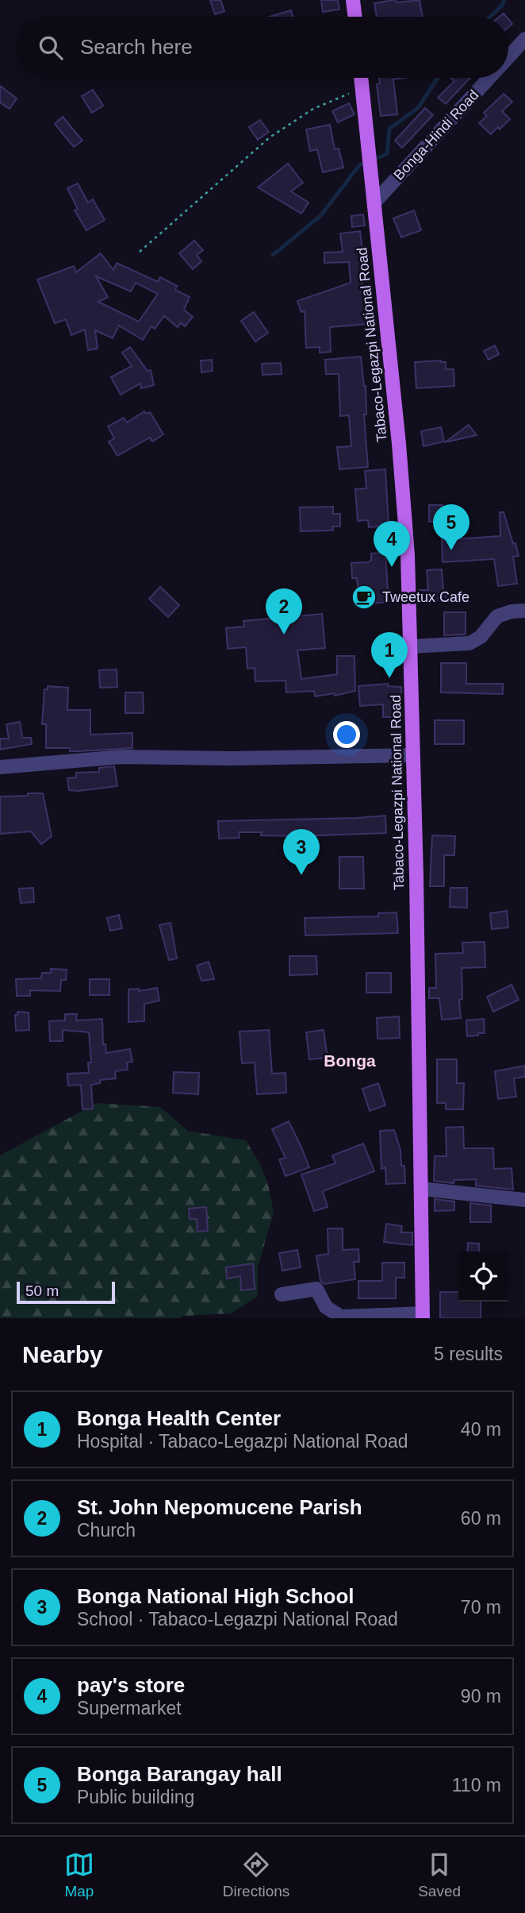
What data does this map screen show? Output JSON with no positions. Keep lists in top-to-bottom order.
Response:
{
  "streets": {
    "main road": ["Tabaco-Legazpi National Road"],
    "street": ["Bonga-Hindi Road"]
  },
  "crossings": [
    ["Bonga-Hindi Road", "Tabaco-Legazpi National Road"]
  ],
  "districts": ["Bonga"],
  "places": {
    "cafe": ["Tweetux Cafe"]
  },
  "scale_bar": "50 m",
  "page": {
    "search": "Search here",
    "pins": [
      "5",
      "4",
      "2",
      "1",
      "3"
    ],
    "scale": "50 m",
    "heading": ["Nearby", "5 results"],
    "list": [
      {
        "mark": "1",
        "name": "Bonga Health Center",
        "note": "Hospital · Tabaco-Legazpi National Road",
        "value": "40 m"
      },
      {
        "mark": "2",
        "name": "St. John Nepomucene Parish",
        "note": "Church",
        "value": "60 m"
      },
      {
        "mark": "3",
        "name": "Bonga National High School",
        "note": "School · Tabaco-Legazpi National Road",
        "value": "70 m"
      },
      {
        "mark": "4",
        "name": "pay's store",
        "note": "Supermarket",
        "value": "90 m"
      },
      {
        "mark": "5",
        "name": "Bonga Barangay hall",
        "note": "Public building",
        "value": "110 m"
      }
    ],
    "nav": ["Map", "Directions", "Saved"]
  }
}
